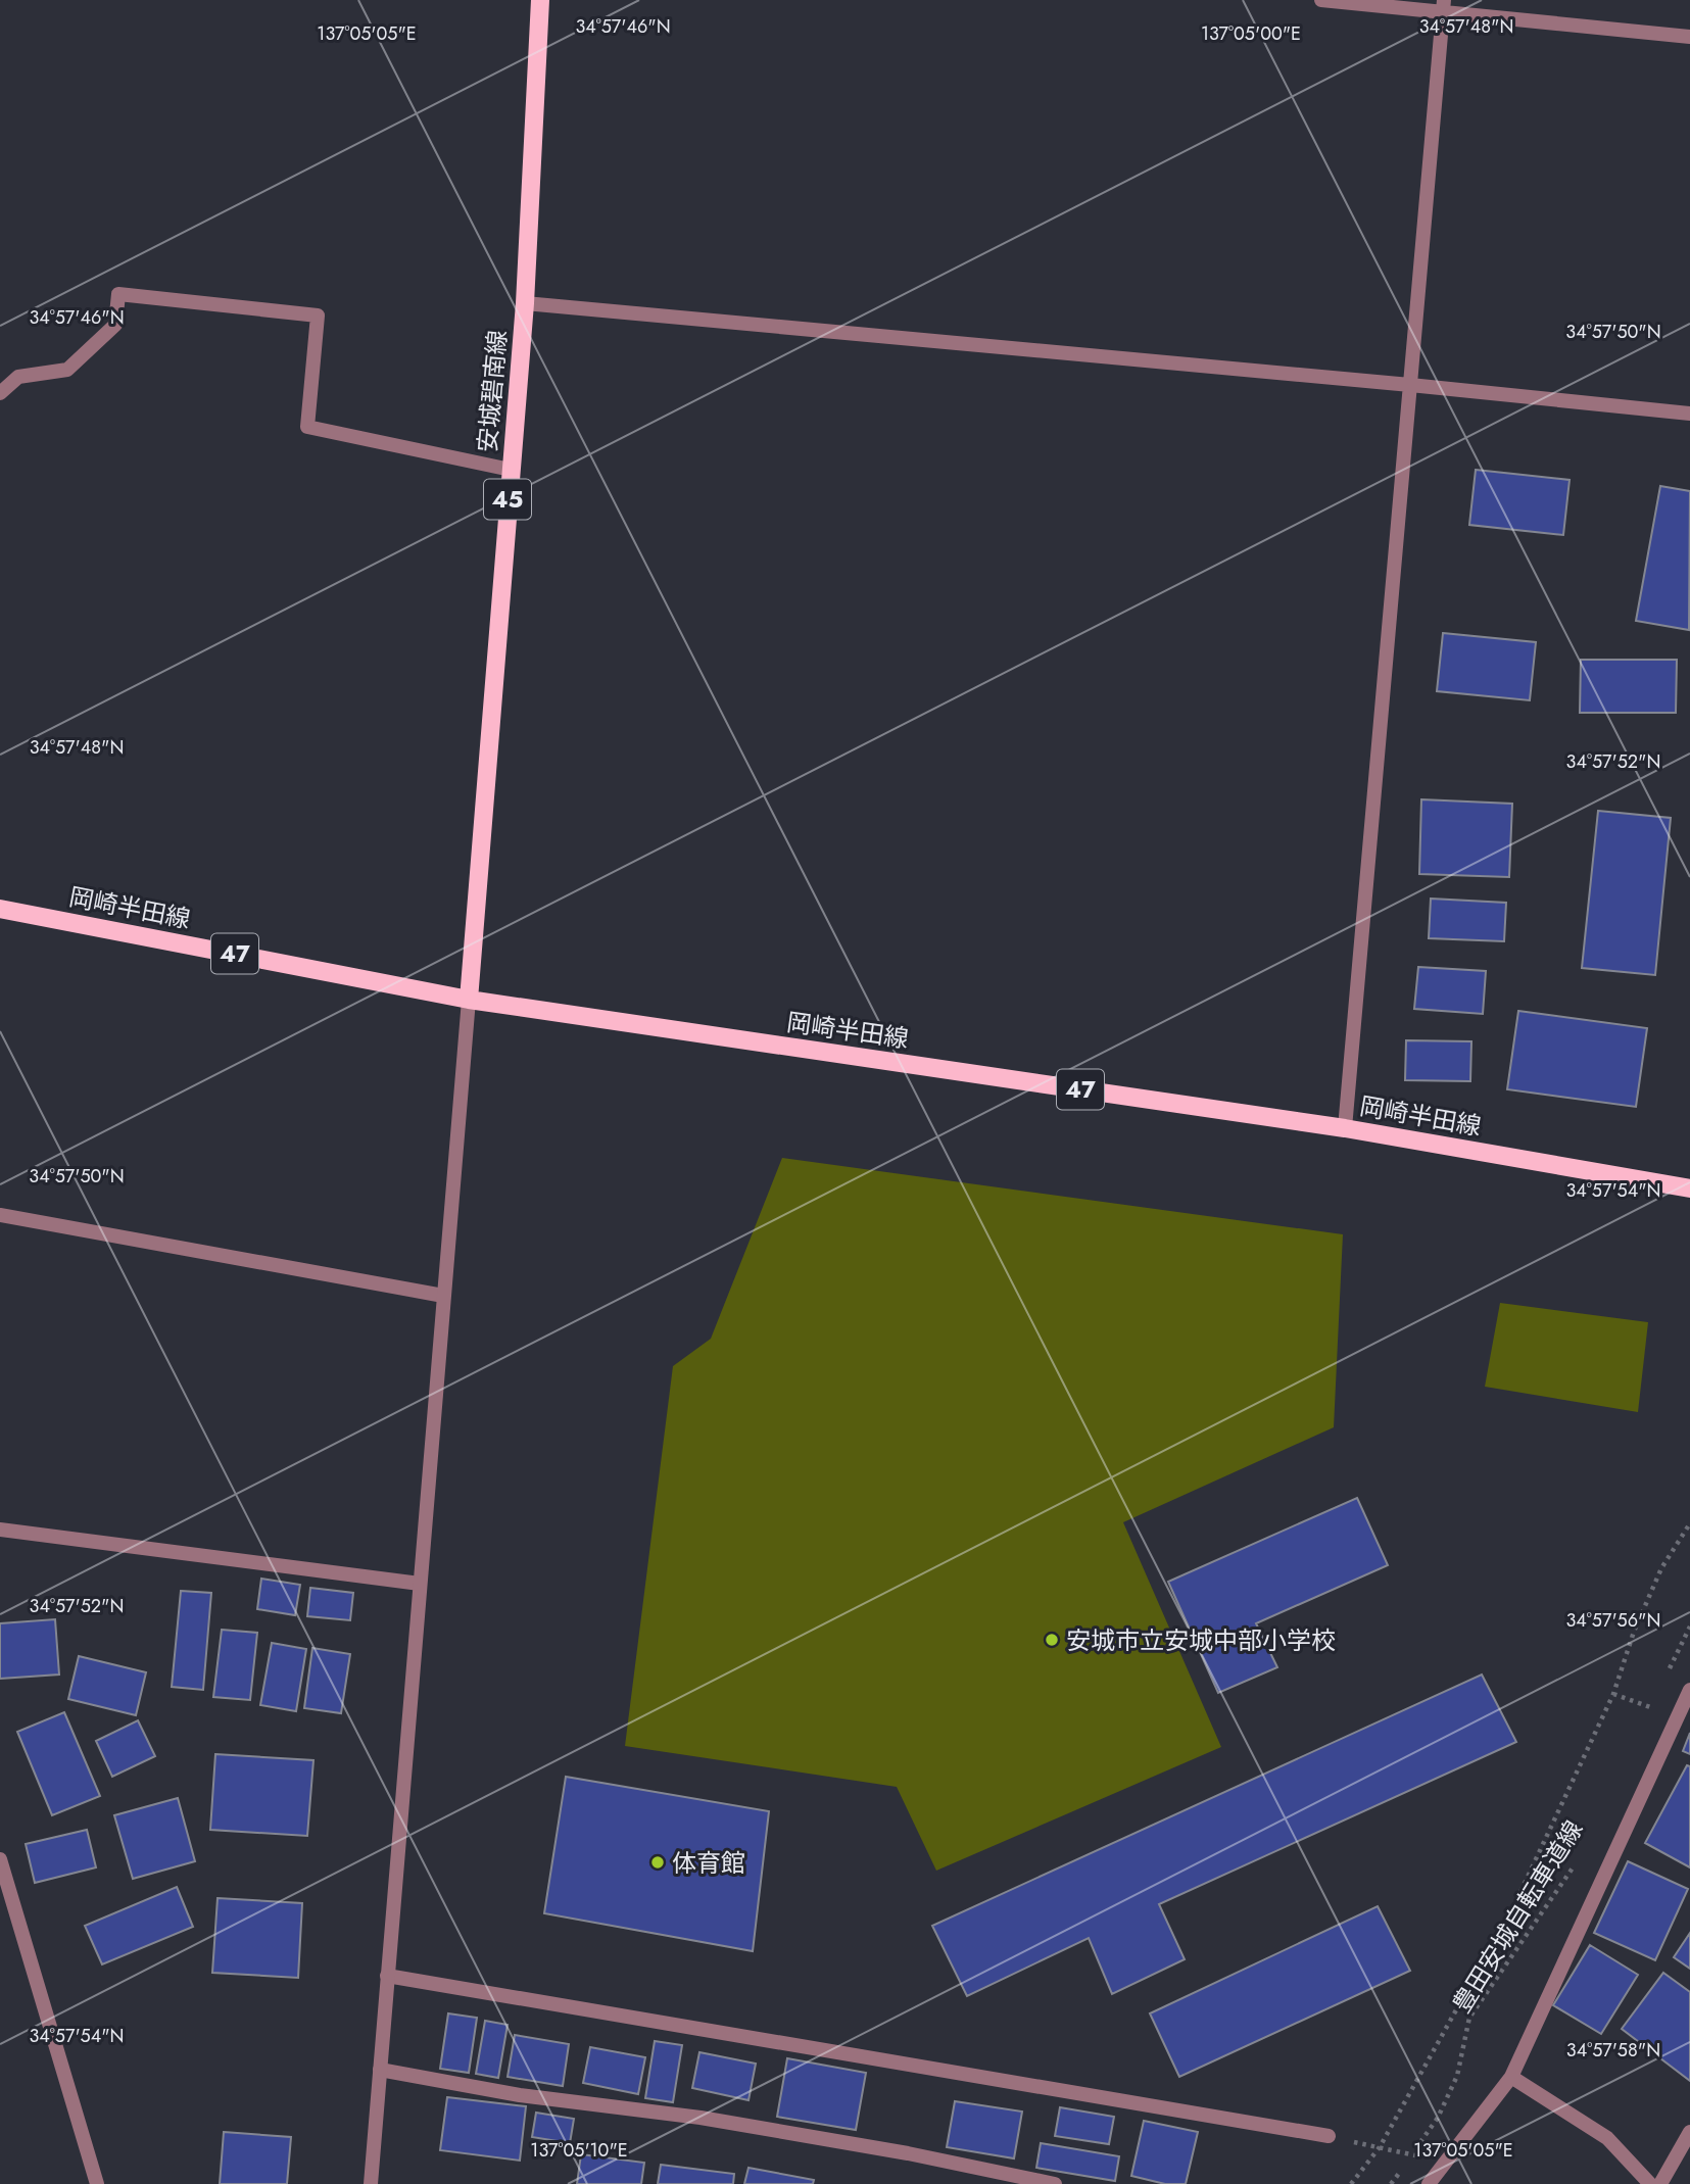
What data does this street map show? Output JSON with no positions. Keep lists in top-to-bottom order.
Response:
{
  "streets": {
    "main road": [
      "安城碧南線",
      "45",
      "岡崎半田線",
      "47"
    ],
    "path": ["豊田安城自転車道線"]
  },
  "crossings": [
    ["安城碧南線", "岡崎半田線"]
  ],
  "places": ["安城市立安城中部小学校", "体育館"],
  "coordinates": [
    "34°57'48\"N",
    "34°57'46\"N",
    "137°05'05\"E",
    "137°05'00\"E",
    "34°57'50\"N",
    "34°57'52\"N",
    "34°57'54\"N",
    "34°57'56\"N",
    "34°57'58\"N",
    "137°05'10\"E"
  ]
}
